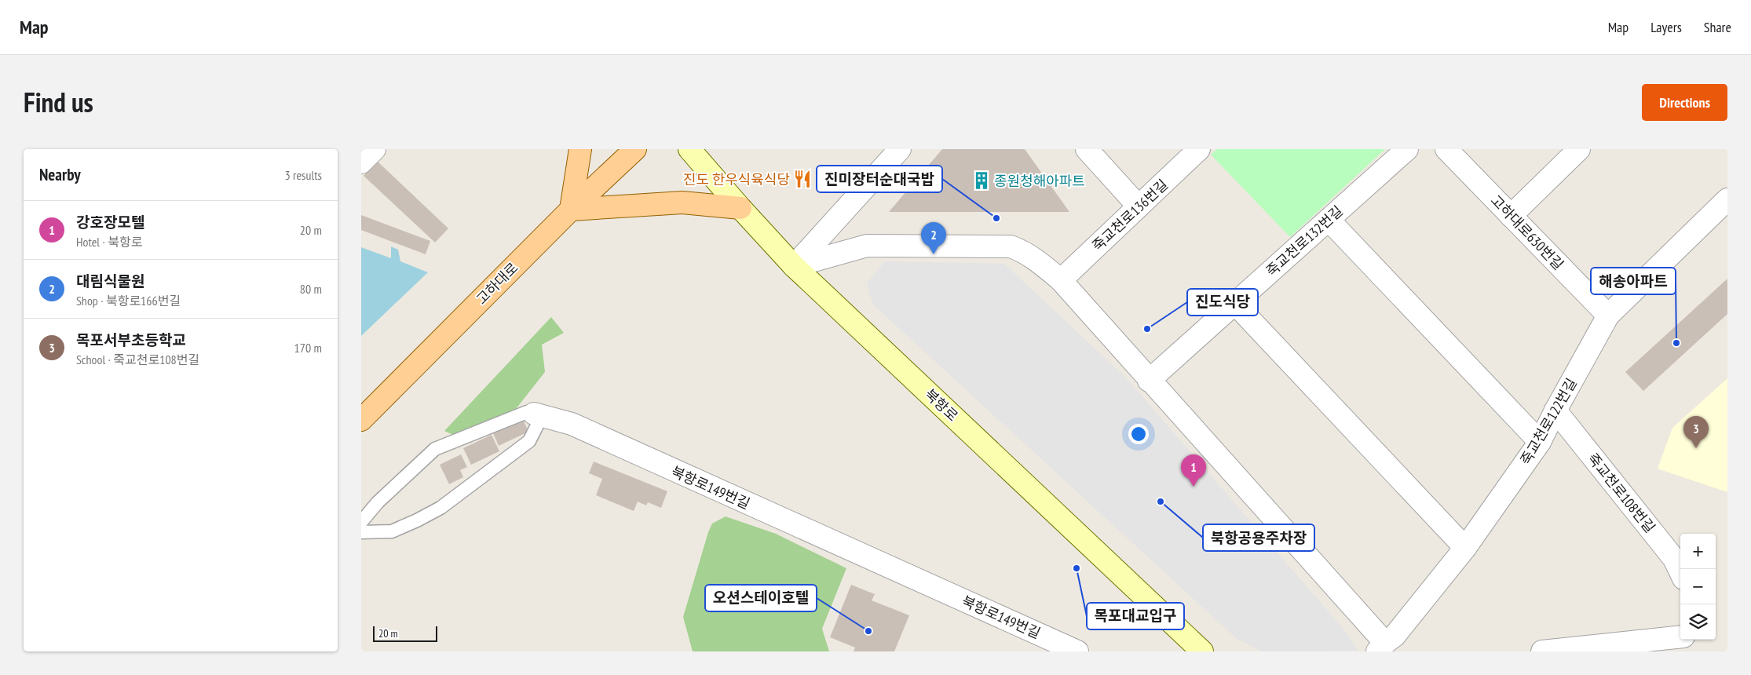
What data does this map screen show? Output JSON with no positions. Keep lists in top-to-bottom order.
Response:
{
  "streets": {
    "main road": ["고하대로"],
    "street": [
      "죽교천로136번길",
      "고하대로630번길",
      "죽교천로132번길",
      "북항로",
      "죽교천로122번길",
      "북항로149번길",
      "죽교천로108번길"
    ]
  },
  "crossings": [
    ["고하대로630번길", "죽교천로122번길"],
    ["죽교천로122번길", "죽교천로108번길"]
  ],
  "places": {
    "restaurant": ["진도 한우식육식당"],
    "building": ["종원청해아파트"],
    "other": [
      "진미장터순대국밥",
      "진도식당",
      "해송아파트",
      "북항공용주차장",
      "목포대교입구",
      "오션스테이호텔"
    ]
  },
  "scale_bar": "20 m",
  "page": {
    "header": "Map",
    "nav": ["Map", "Layers", "Share"],
    "title": "Find us",
    "buttons": "Directions",
    "heading": ["Nearby", "3 results"],
    "list": [
      {
        "mark": "1",
        "name": "강호장모텔",
        "note": "Hotel · 북항로",
        "value": "20 m"
      },
      {
        "mark": "2",
        "name": "대림식물원",
        "note": "Shop · 북항로166번길",
        "value": "80 m"
      },
      {
        "mark": "3",
        "name": "목포서부초등학교",
        "note": "School · 죽교천로108번길",
        "value": "170 m"
      }
    ],
    "pins": ["2", "3", "1"],
    "map_buttons": ["+", "−"],
    "scale": "20 m"
  }
}
